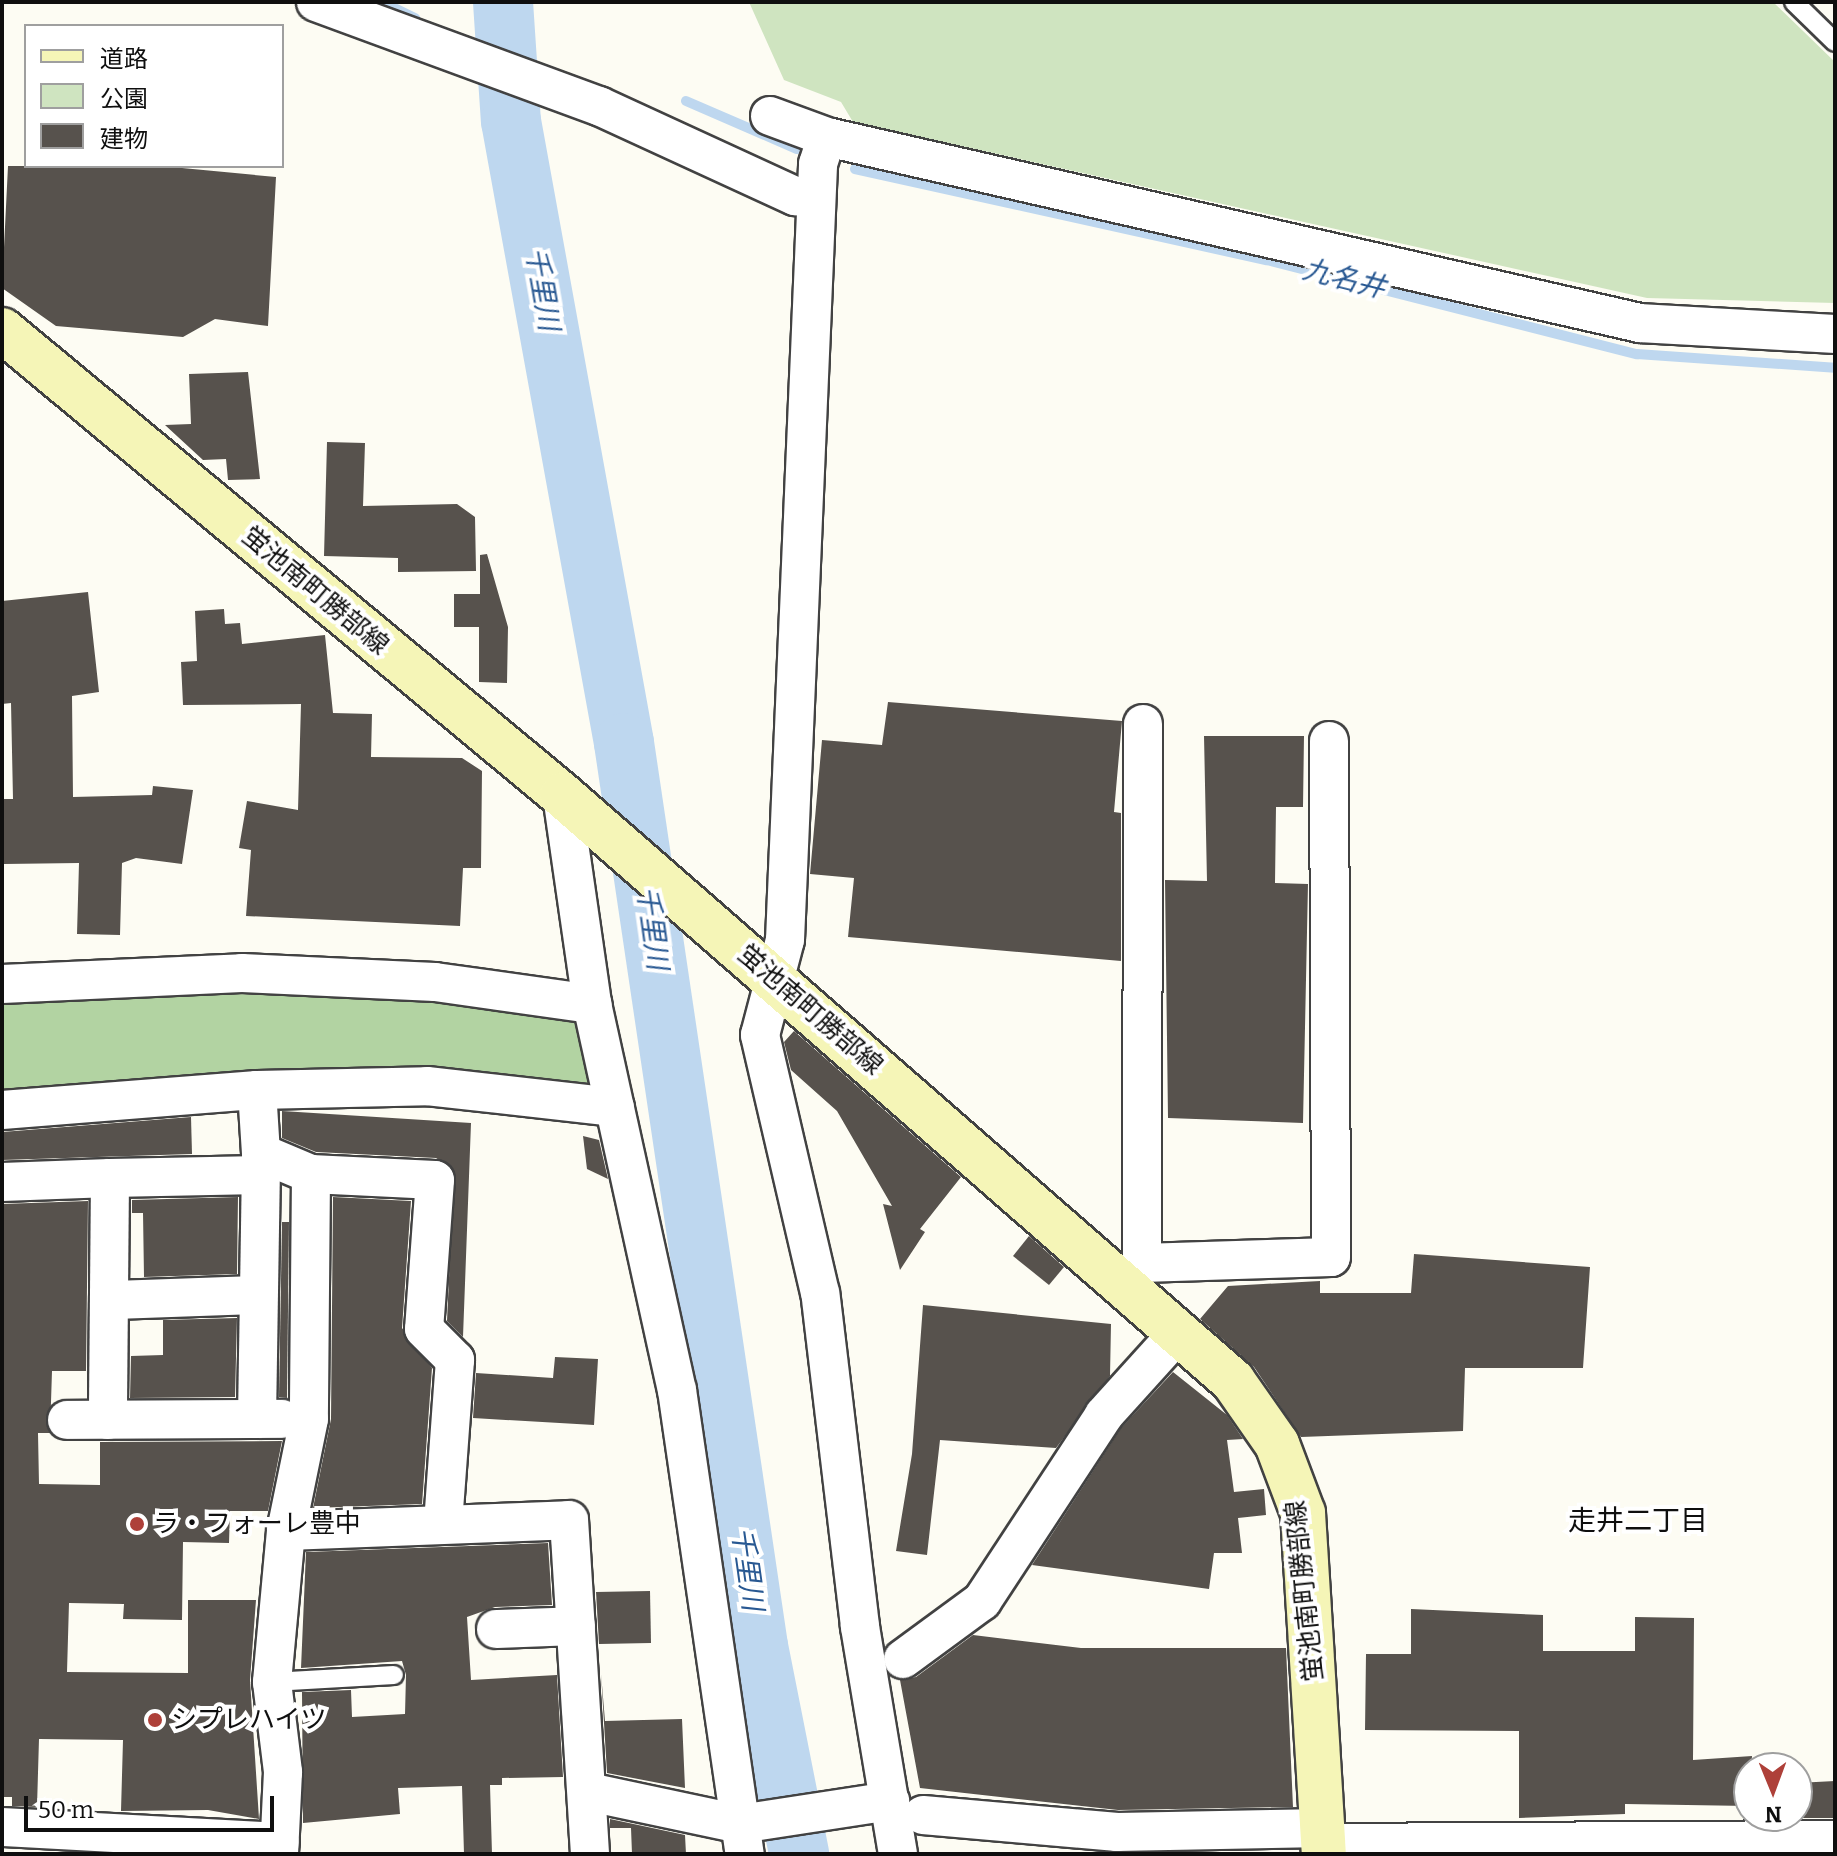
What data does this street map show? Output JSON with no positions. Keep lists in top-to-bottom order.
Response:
{
  "streets": {
    "street": ["蛍池南町勝部線"]
  },
  "districts": ["走井二丁目"],
  "water": ["九名井", "千里川"],
  "places": ["ラ・フォーレ豊中", "シプレハイツ"],
  "legend": ["道路", "公園", "建物"],
  "scale_bar": "50 m",
  "north": "bottom"
}
